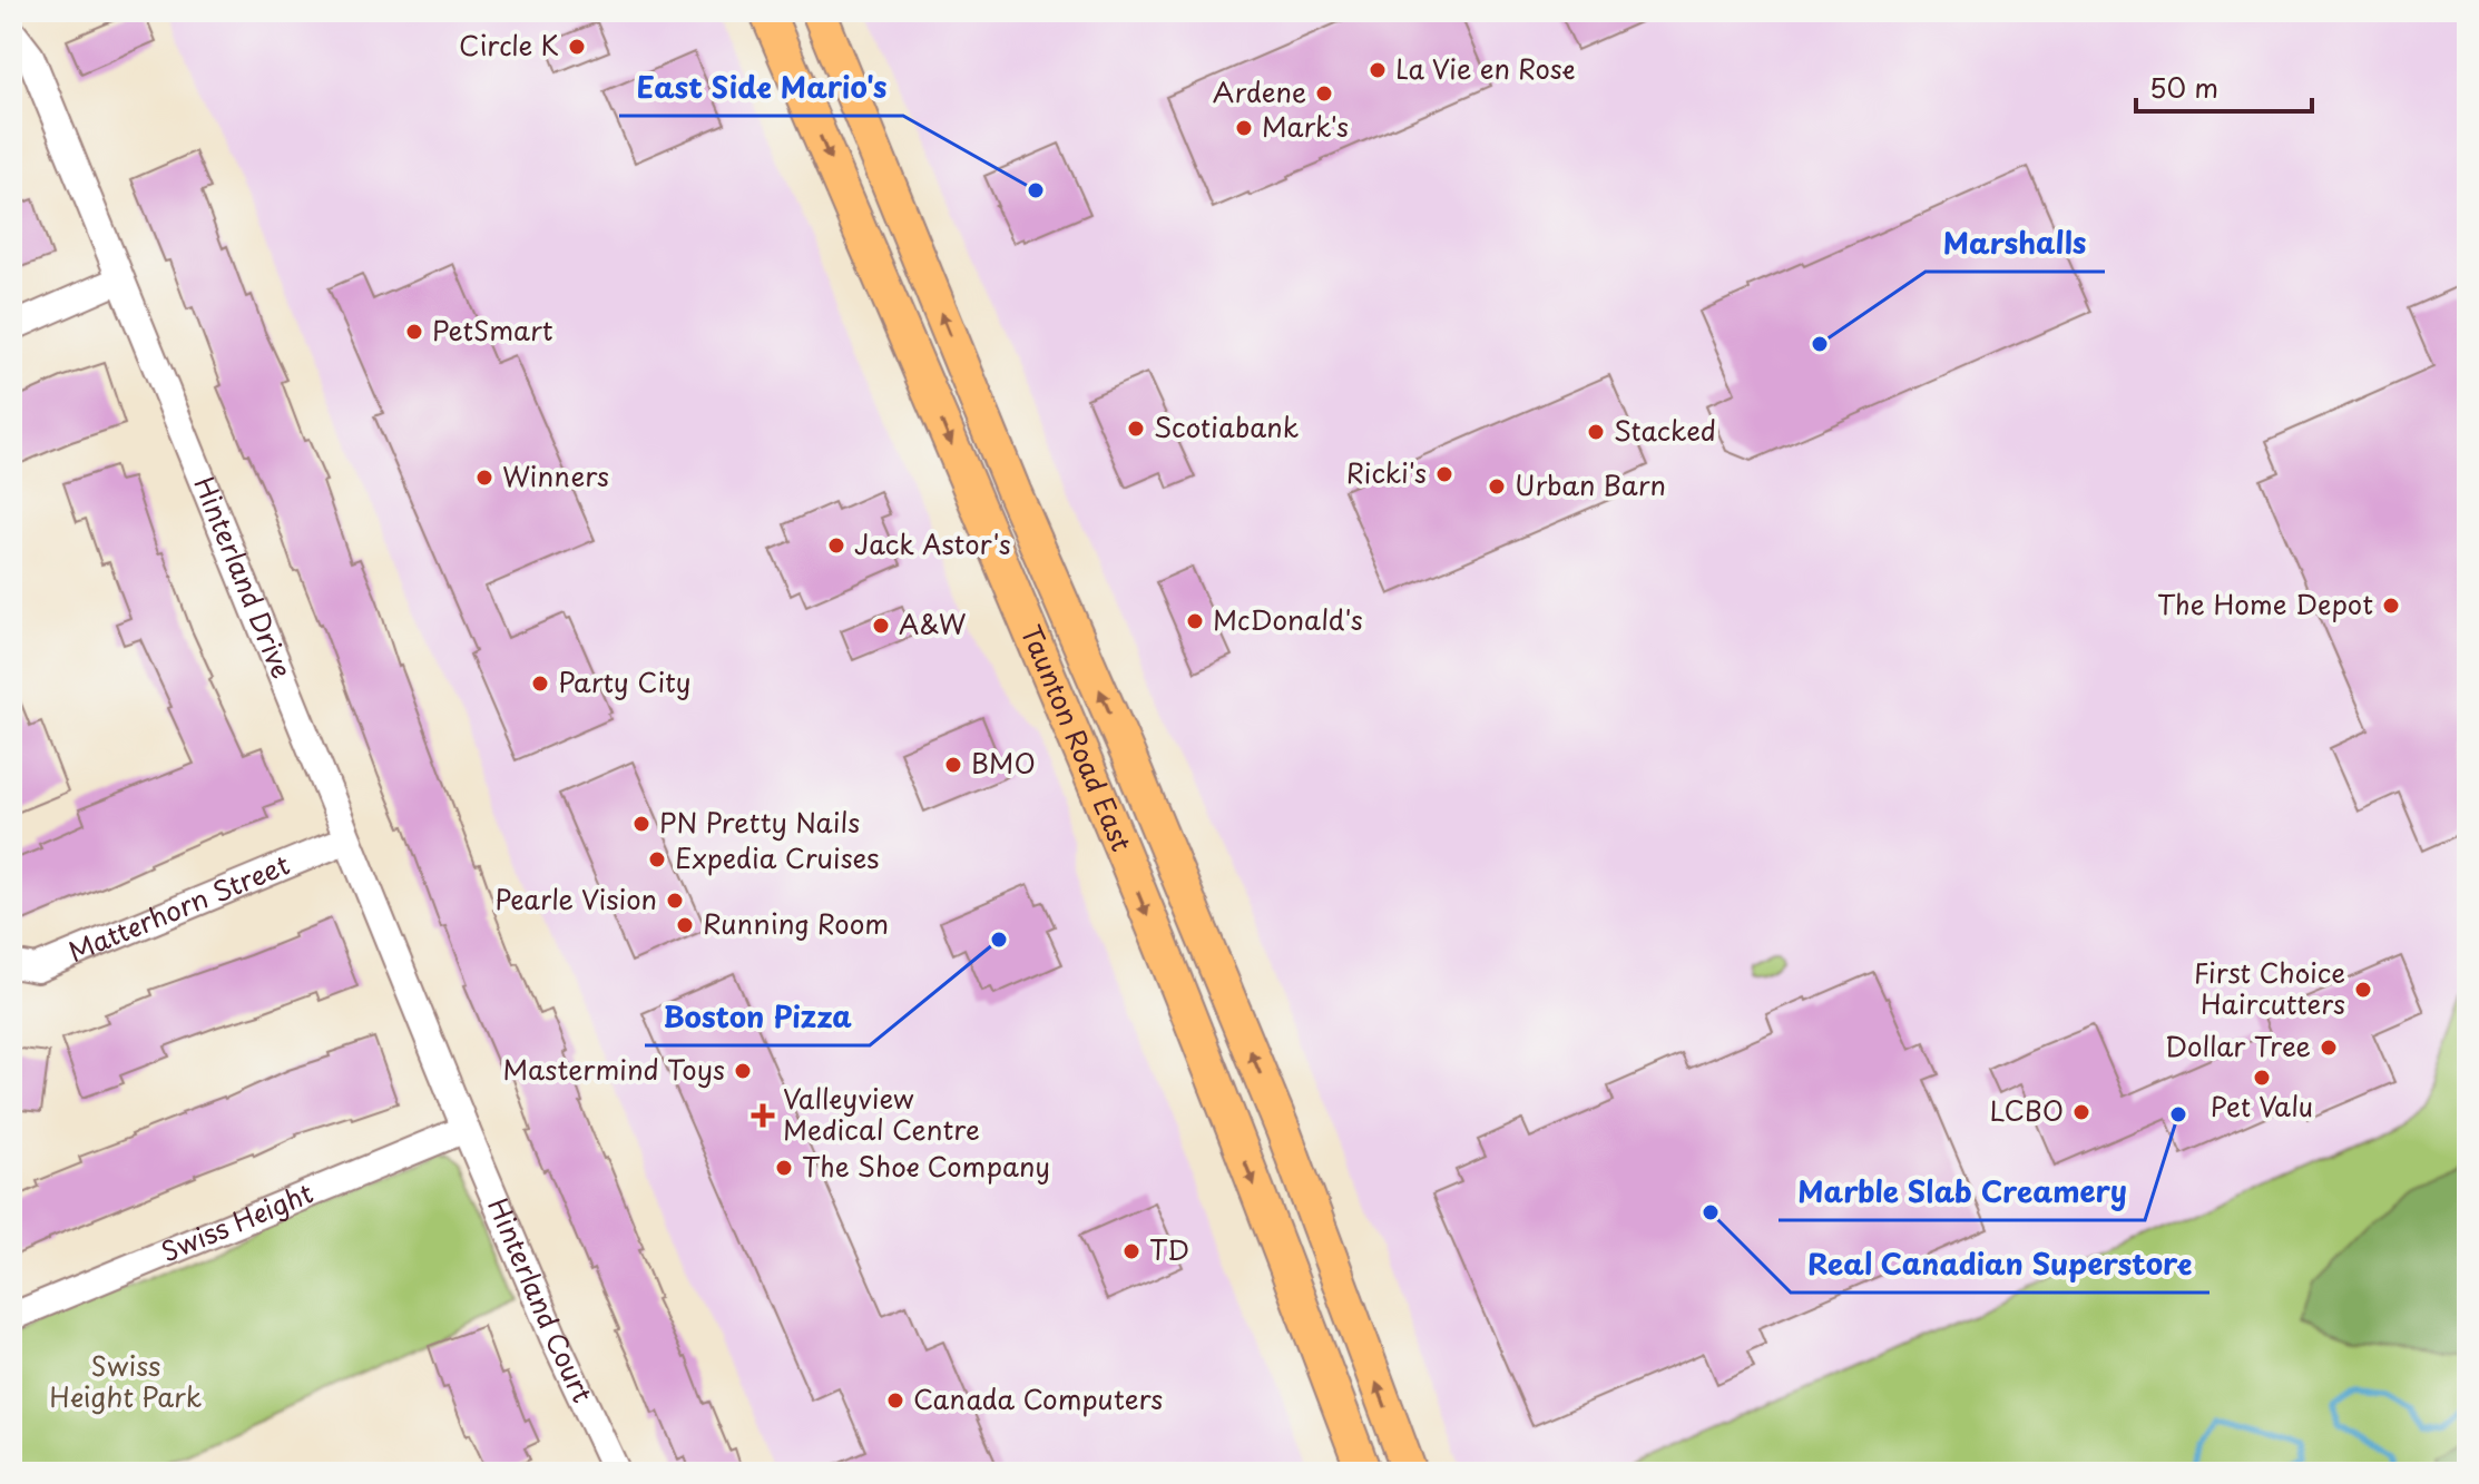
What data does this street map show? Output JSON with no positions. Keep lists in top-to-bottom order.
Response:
{
  "streets": {
    "main road": ["Taunton Road East"],
    "street": [
      "Hinterland Drive",
      "Matterhorn Street",
      "Swiss Height",
      "Hinterland Court"
    ]
  },
  "crossings": [
    ["Hinterland Drive", "Matterhorn Street"],
    ["Hinterland Drive", "Swiss Height"],
    ["Hinterland Drive", "Hinterland Court"],
    ["Swiss Height", "Hinterland Court"]
  ],
  "parks": ["Swiss Height Park"],
  "places": {
    "other": [
      "Circle K",
      "La Vie en Rose",
      "Ardene",
      "Mark's",
      "East Side Mario's",
      "PetSmart",
      "Marshalls",
      "Scotiabank",
      "Stacked",
      "Ricki's",
      "Winners",
      "Urban Barn",
      "Jack Astor's",
      "The Home Depot",
      "McDonald's",
      "A&W",
      "Party City",
      "BMO",
      "PN Pretty Nails",
      "Expedia Cruises",
      "Pearle Vision",
      "Running Room",
      "Boston Pizza",
      "First Choice Haircutters",
      "Dollar Tree",
      "Mastermind Toys",
      "Pet Valu",
      "LCBO",
      "Marble Slab Creamery",
      "The Shoe Company",
      "Real Canadian Superstore",
      "TD",
      "Canada Computers"
    ],
    "health": ["Valleyview Medical Centre"]
  },
  "scale_bar": "50 m"
}
